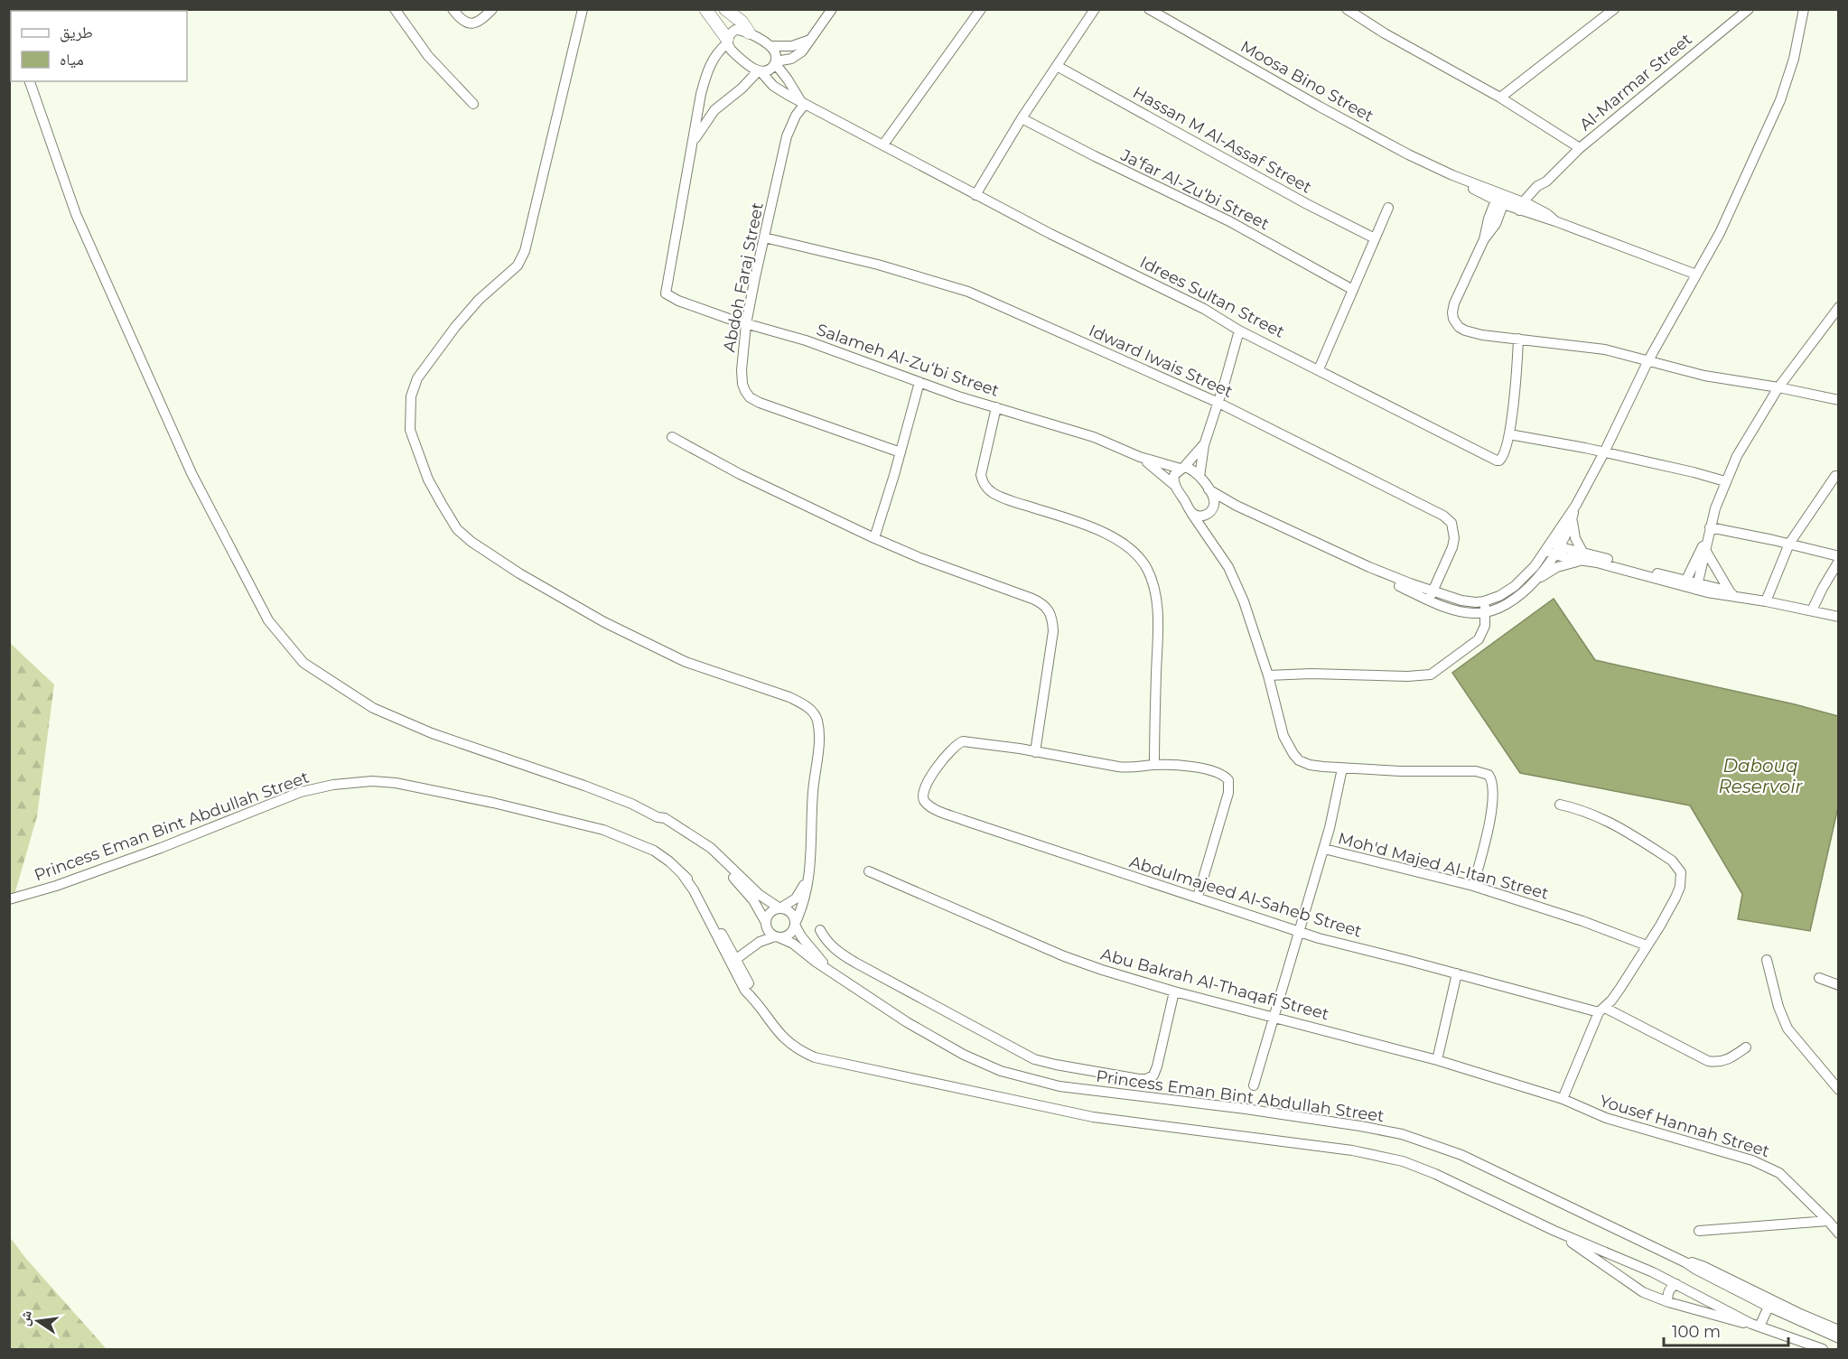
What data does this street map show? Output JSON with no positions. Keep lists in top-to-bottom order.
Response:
{
  "streets": {
    "street": [
      "Moosa Bino Street",
      "Al-Marmar Street",
      "Hassan M Al-Assaf Street",
      "Ja‘far Al-Zu‘bi Street",
      "Abdoh Faraj Street",
      "Idrees Sultan Street",
      "Salameh Al-Zu‘bi Street",
      "Idward Iwais Street",
      "Princess Eman Bint Abdullah Street",
      "Moh'd Majed Al-Itan Street",
      "Abdulmajeed Al-Saheb Street",
      "Abu Bakrah Al-Thaqafi Street",
      "Yousef Hannah Street"
    ]
  },
  "crossings": [
    ["Moosa Bino Street", "Al-Marmar Street"],
    ["Abdoh Faraj Street", "Idrees Sultan Street"],
    ["Abdoh Faraj Street", "Salameh Al-Zu‘bi Street"],
    ["Abdoh Faraj Street", "Idward Iwais Street"],
    ["Salameh Al-Zu‘bi Street", "Moh'd Majed Al-Itan Street"],
    ["Abu Bakrah Al-Thaqafi Street", "Yousef Hannah Street"]
  ],
  "water": ["Dabouq Reservoir"],
  "legend": ["طريق", "مياه"],
  "scale_bar": "100 m",
  "north": "left"
}
